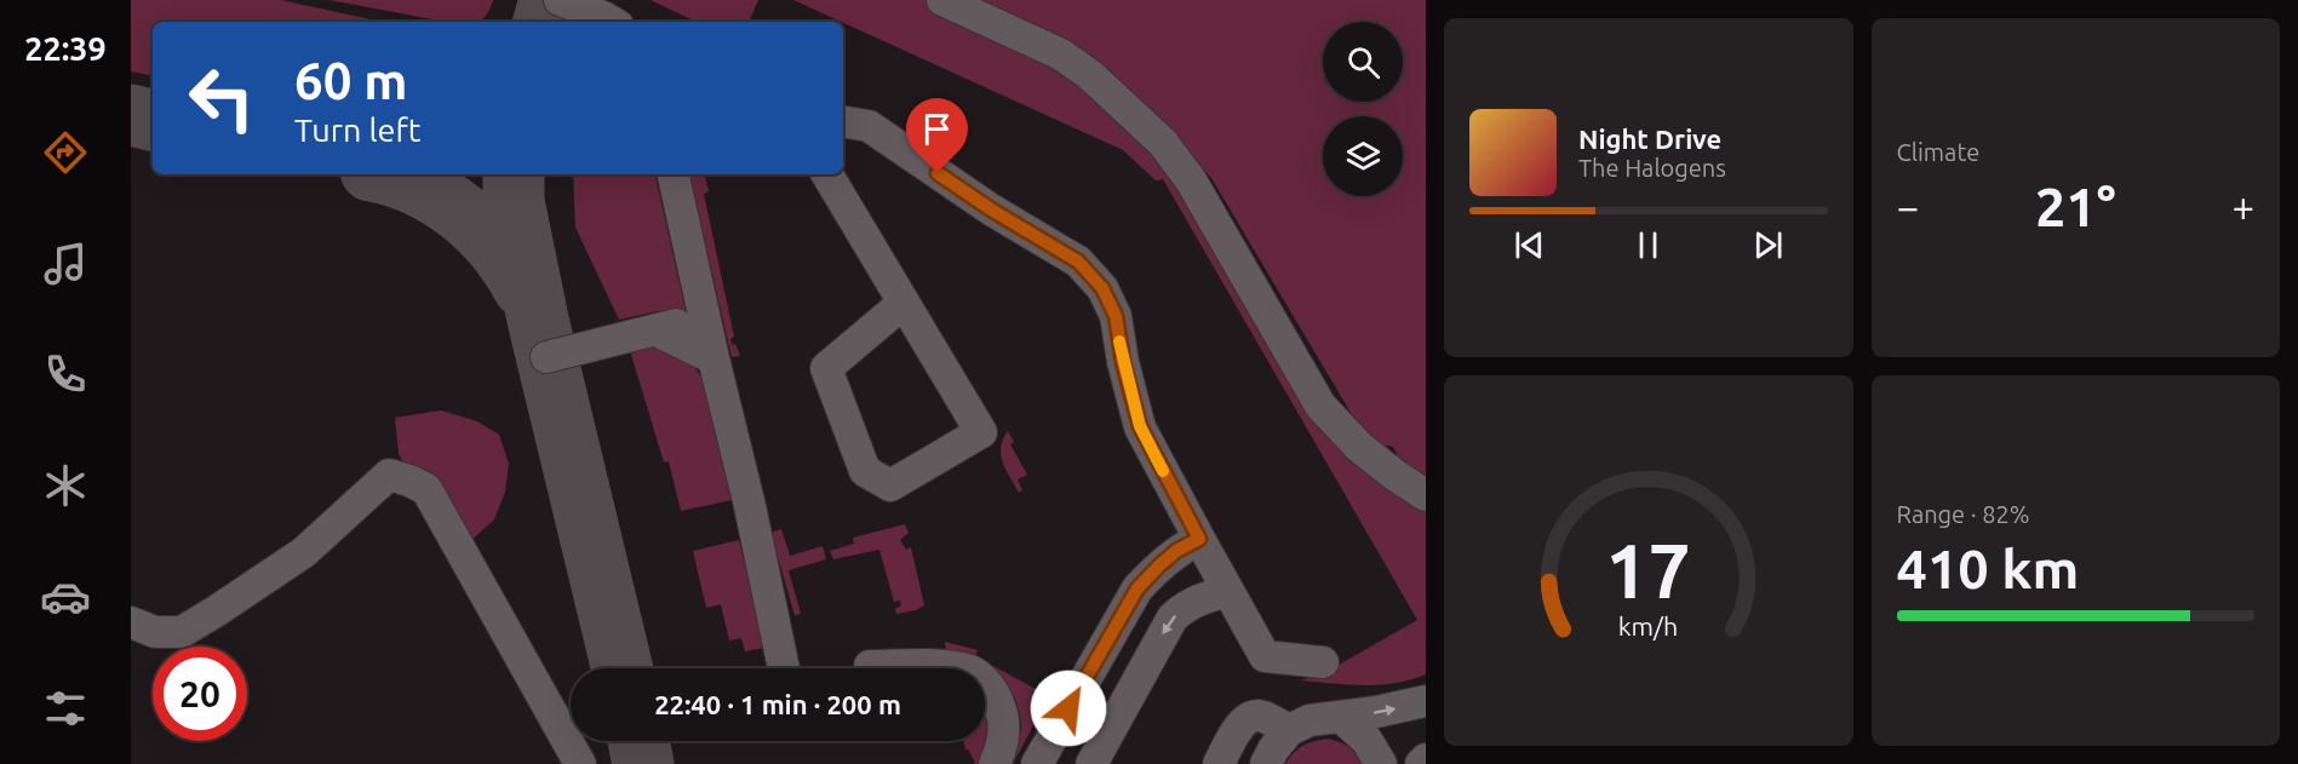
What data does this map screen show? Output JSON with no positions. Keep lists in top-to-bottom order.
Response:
{
  "page": {
    "tabs": "22:39",
    "tile": [
      "Climate",
      ["Range · 82%", "410 km"]
    ],
    "turn": ["60 m", "Turn left"],
    "song": ["Night Drive", "The Halogens"],
    "heat": ["−", "21°", "+"],
    "limit": "20",
    "trip": "22:40 · 1 min · 200 m",
    "gauge": ["17", "km/h"]
  }
}
